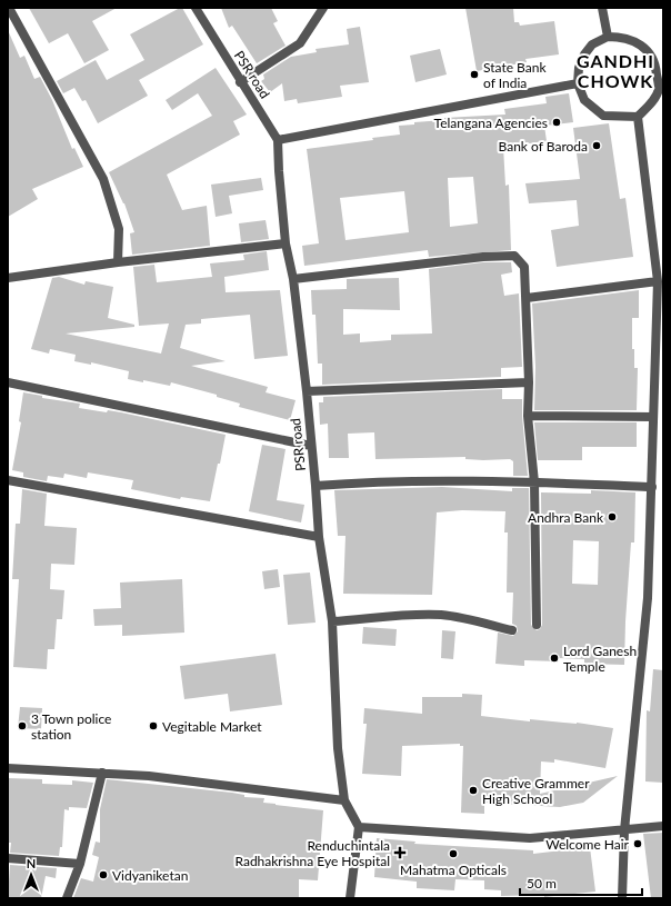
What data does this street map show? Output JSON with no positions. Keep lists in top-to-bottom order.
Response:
{
  "streets": {
    "street": ["PSR road"]
  },
  "districts": ["GANDHI CHOWK"],
  "places": {
    "other": [
      "State Bank of India",
      "Telangana Agencies",
      "Bank of Baroda",
      "Andhra Bank",
      "Lord Ganesh Temple",
      "3 Town police station",
      "Vegitable Market",
      "Creative Grammer High School",
      "Welcome Hair",
      "Mahatma Opticals",
      "Vidyaniketan"
    ],
    "health": ["Renduchintala Radhakrishna Eye Hospital"]
  },
  "scale_bar": "50 m",
  "north": "top"
}
